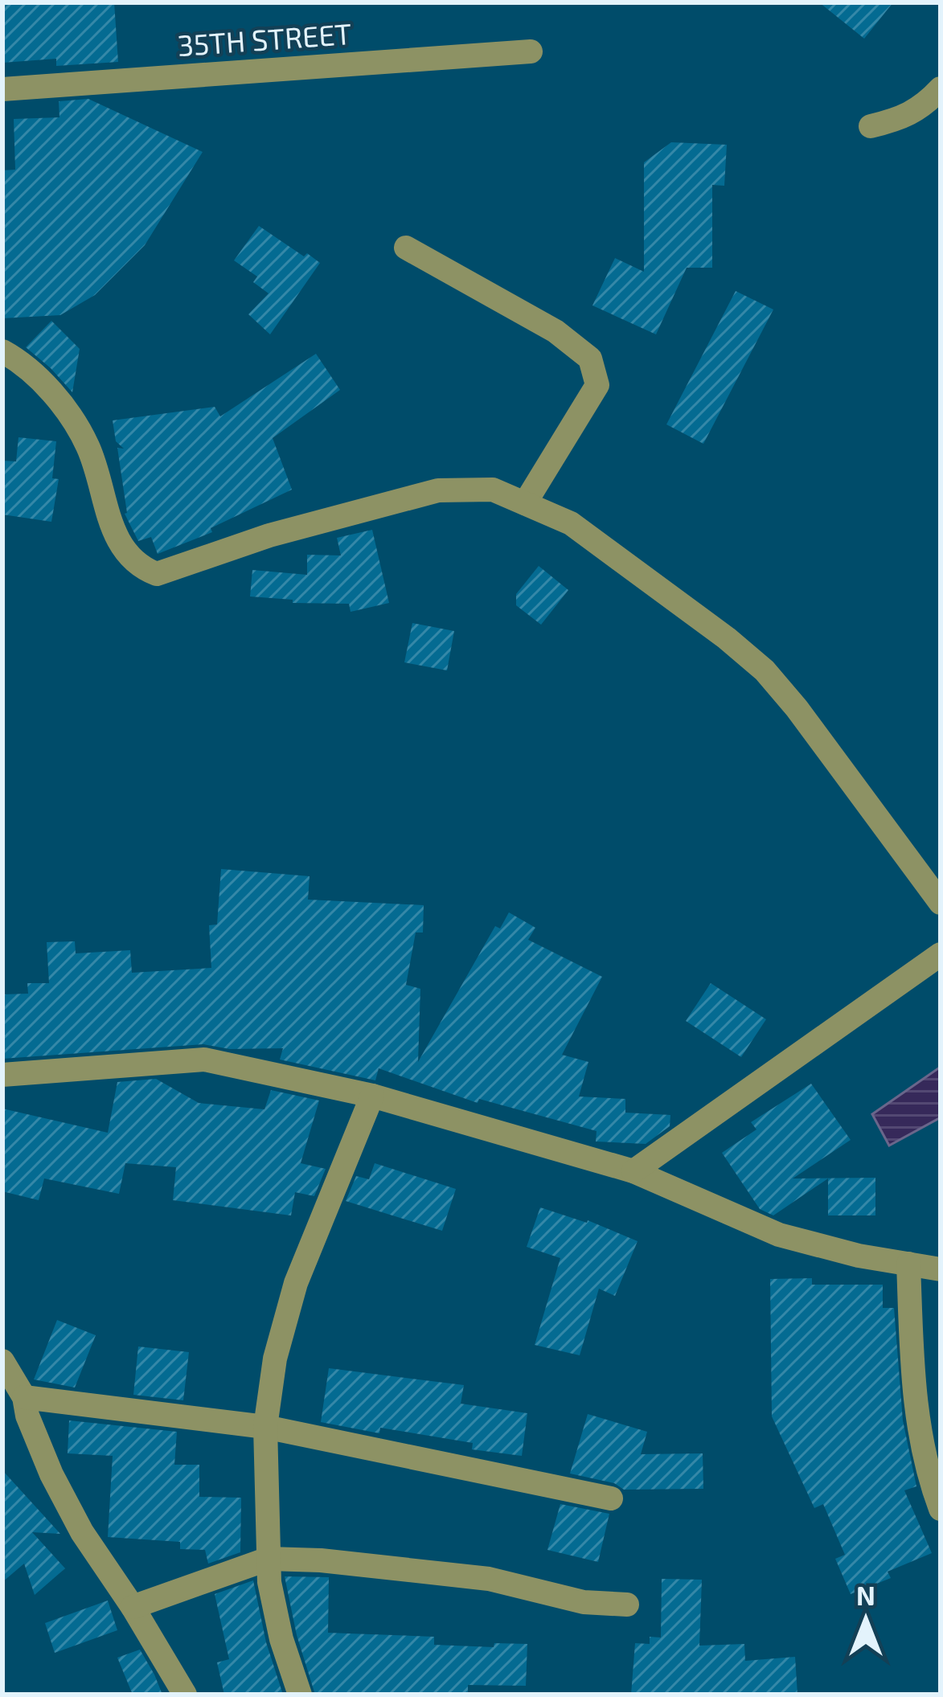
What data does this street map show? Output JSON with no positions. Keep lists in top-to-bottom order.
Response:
{
  "streets": {
    "street": ["35TH STREET"]
  },
  "north": "top"
}
